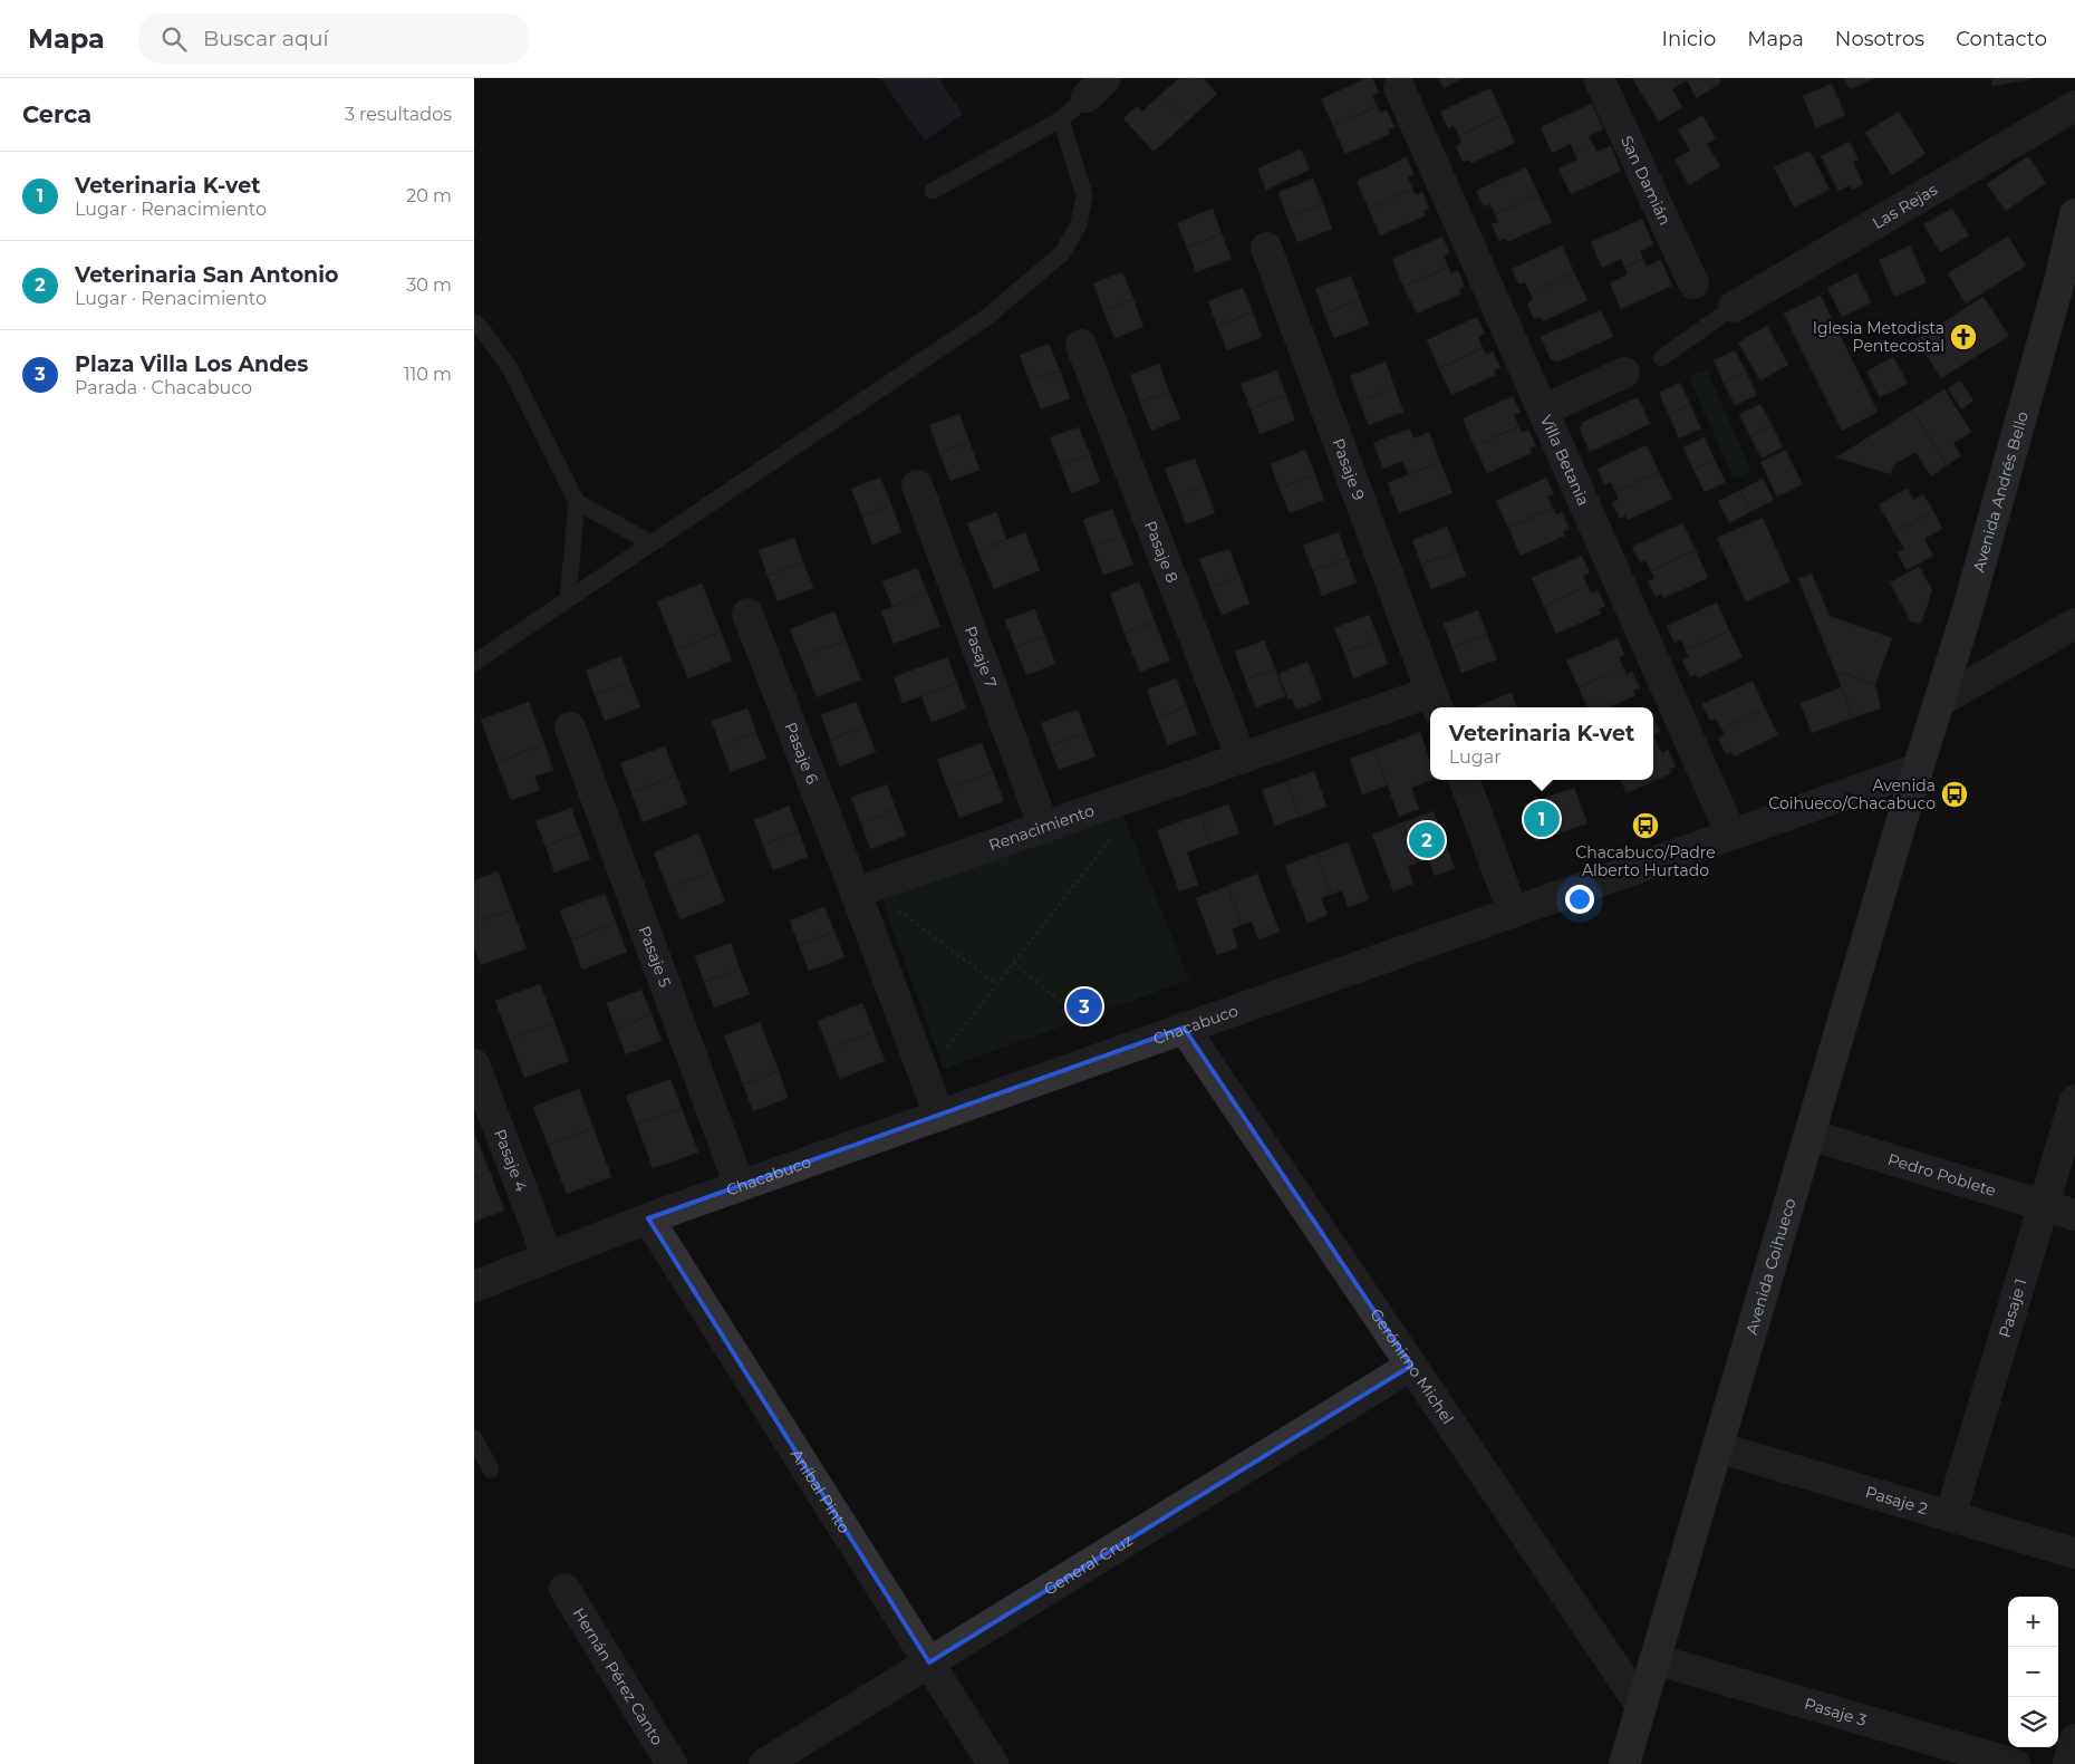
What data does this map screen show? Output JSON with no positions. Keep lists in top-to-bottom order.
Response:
{
  "streets": {
    "main road": ["Avenida Andrés Bello", "Avenida Coihueco"],
    "street": [
      "San Damián",
      "Las Rejas",
      "Villa Betania",
      "Pasaje 9",
      "Pasaje 8",
      "Pasaje 7",
      "Pasaje 6",
      "Renacimiento",
      "Pasaje 5",
      "Chacabuco",
      "Pasaje 4",
      "Pedro Poblete",
      "Pasaje 1",
      "Gerónimo Michel",
      "Aníbal Pinto",
      "Pasaje 2",
      "General Cruz",
      "Hernán Pérez Canto",
      "Pasaje 3"
    ]
  },
  "crossings": [
    ["Villa Betania", "Chacabuco"],
    ["Pasaje 9", "Renacimiento"],
    ["Avenida Andrés Bello", "Chacabuco"],
    ["Avenida Andrés Bello", "Avenida Coihueco"],
    ["Pasaje 8", "Renacimiento"],
    ["Pasaje 7", "Renacimiento"],
    ["Pasaje 6", "Renacimiento"],
    ["Pasaje 5", "Chacabuco"],
    ["Chacabuco", "Pasaje 4"],
    ["Chacabuco", "Avenida Coihueco"],
    ["Chacabuco", "Gerónimo Michel"],
    ["Chacabuco", "Aníbal Pinto"],
    ["Pedro Poblete", "Avenida Coihueco"],
    ["Pedro Poblete", "Pasaje 1"],
    ["Avenida Coihueco", "Gerónimo Michel"],
    ["Avenida Coihueco", "Pasaje 2"],
    ["Avenida Coihueco", "Pasaje 3"],
    ["Pasaje 1", "Pasaje 2"],
    ["Gerónimo Michel", "General Cruz"],
    ["Aníbal Pinto", "General Cruz"]
  ],
  "places": {
    "church": ["Iglesia Metodista Pentecostal"],
    "bus stop": ["Avenida Coihueco/Chacabuco", "Chacabuco/Padre Alberto Hurtado"]
  },
  "page": {
    "header": "Mapa",
    "search": "Buscar aquí",
    "nav": [
      "Inicio",
      "Mapa",
      "Nosotros",
      "Contacto"
    ],
    "heading": ["Cerca", "3 resultados"],
    "list": [
      {
        "mark": "1",
        "name": "Veterinaria K-vet",
        "note": "Lugar · Renacimiento",
        "value": "20 m"
      },
      {
        "mark": "2",
        "name": "Veterinaria San Antonio",
        "note": "Lugar · Renacimiento",
        "value": "30 m"
      },
      {
        "mark": "3",
        "name": "Plaza Villa Los Andes",
        "note": "Parada · Chacabuco",
        "value": "110 m"
      }
    ],
    "popup": ["Veterinaria K-vet", "Lugar"],
    "pins": ["1", "2", "3"],
    "map_buttons": ["+", "−"]
  }
}
